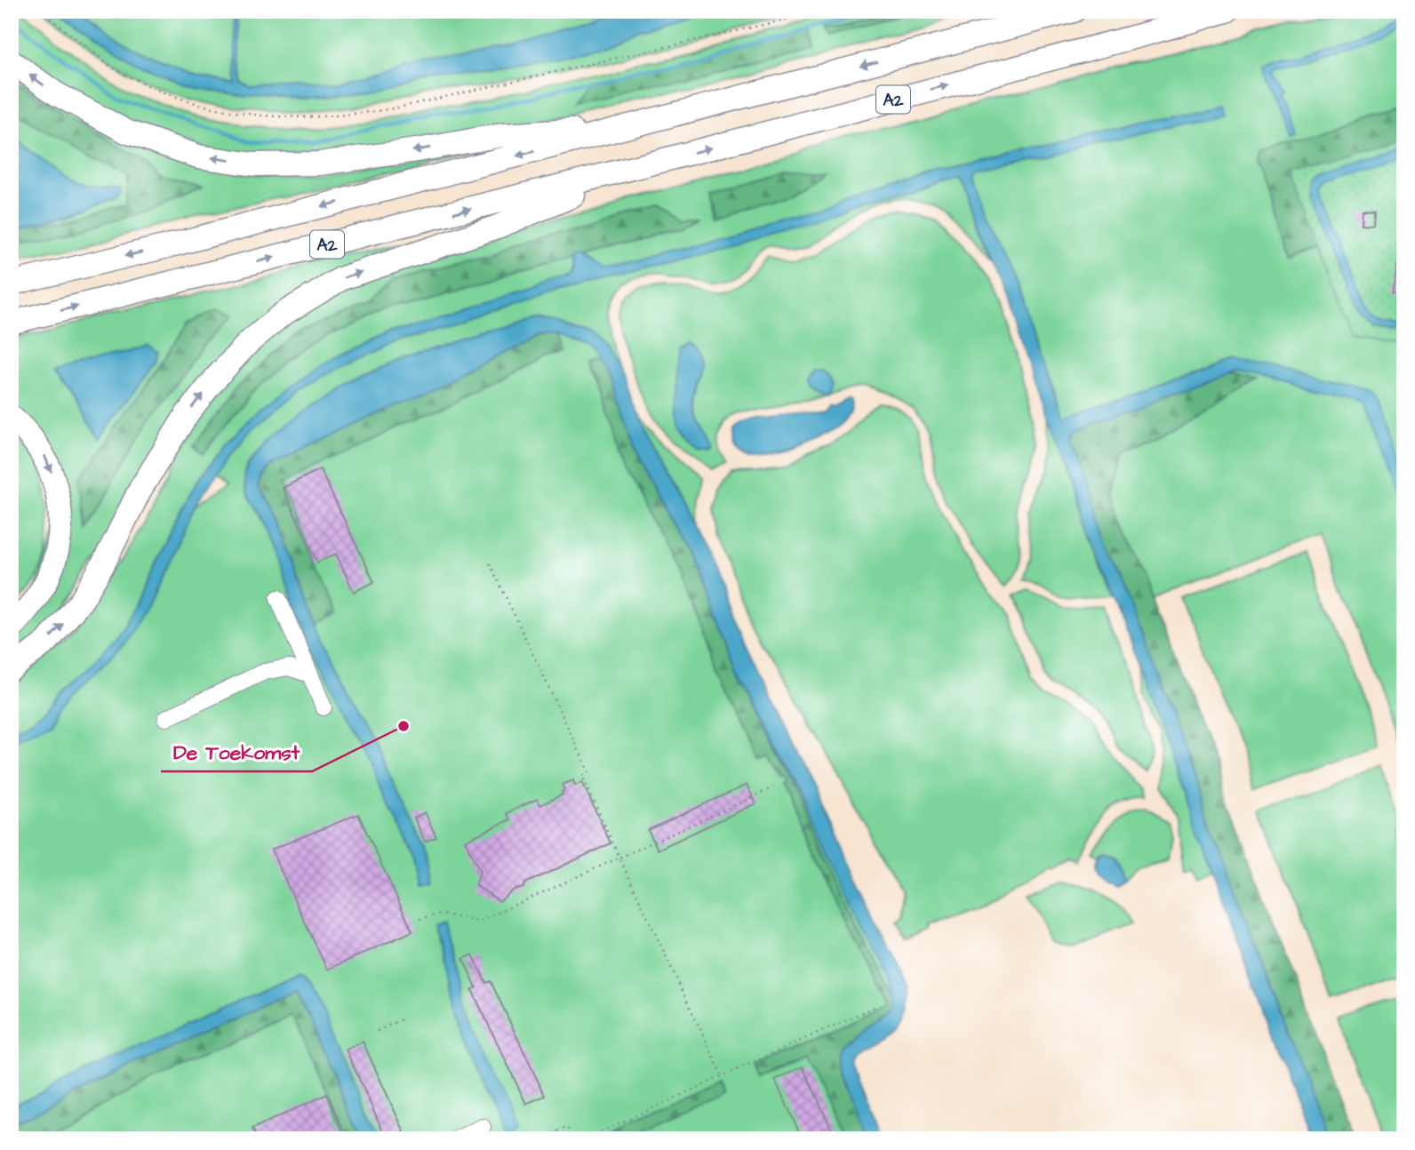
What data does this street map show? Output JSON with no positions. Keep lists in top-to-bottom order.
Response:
{
  "streets": {
    "highway": ["A2"]
  },
  "places": ["De Toekomst"]
}
